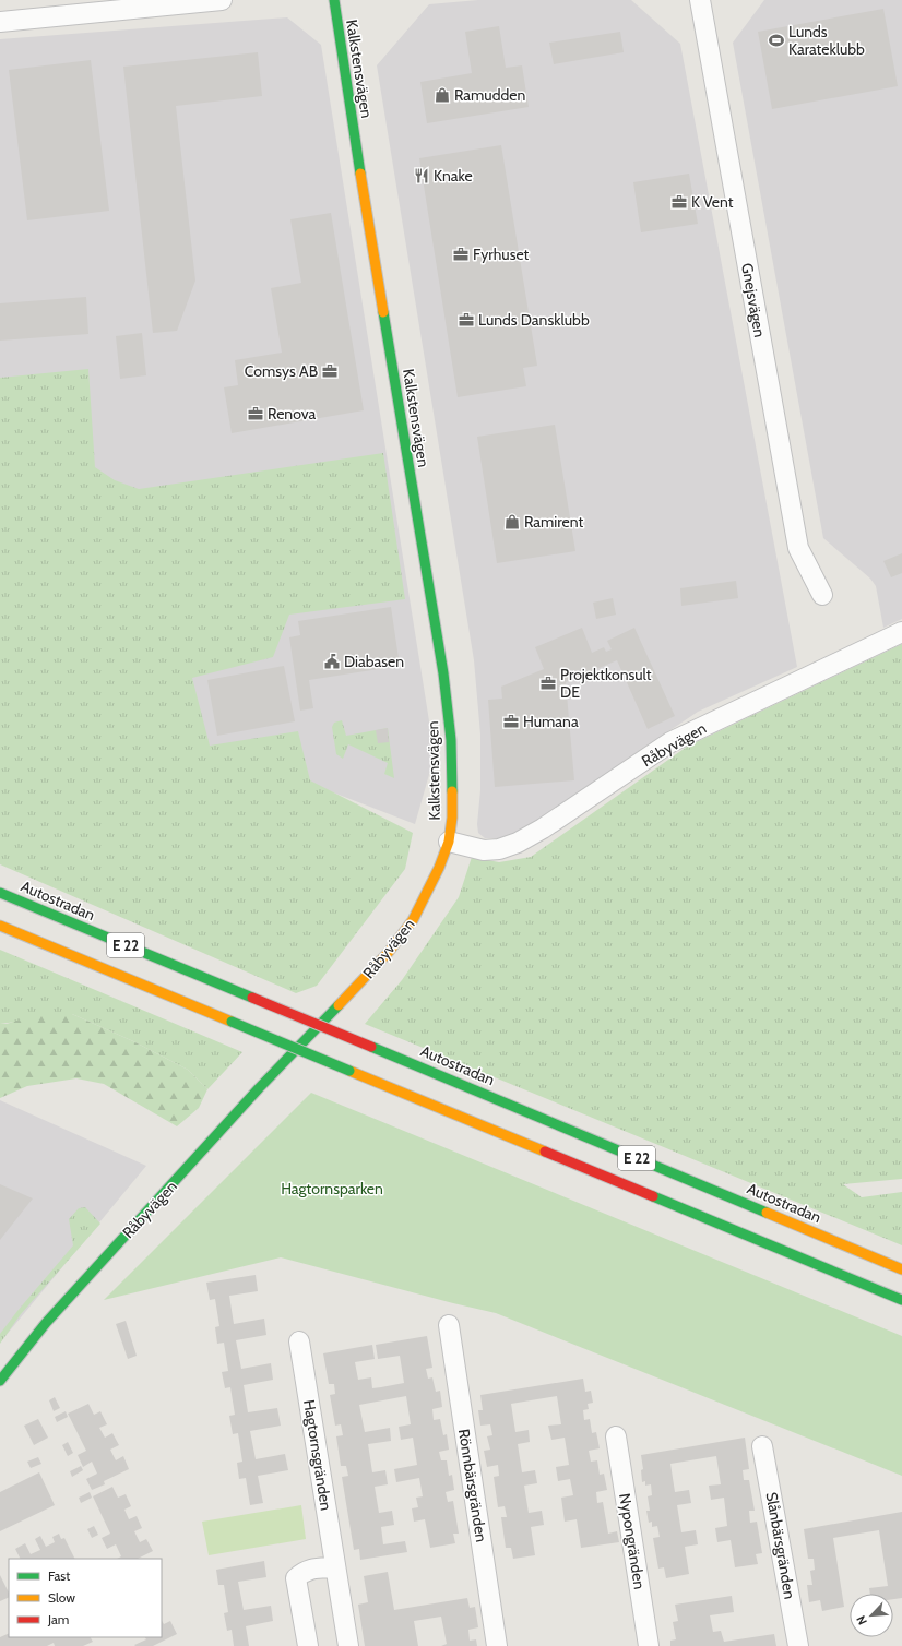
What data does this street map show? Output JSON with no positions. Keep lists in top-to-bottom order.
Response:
{
  "streets": {
    "main road": [
      "Kalkstensvägen",
      "Råbyvägen",
      "Autostradan",
      "E 22"
    ],
    "street": [
      "Gnejsvägen",
      "Hagtornsgränden",
      "Rönnbärsgränden",
      "Nypongränden",
      "Slånbärsgränden"
    ]
  },
  "crossings": [
    ["Kalkstensvägen", "Råbyvägen"]
  ],
  "parks": ["Hagtornsparken"],
  "places": {
    "sports": ["Lunds Karateklubb"],
    "shop": ["Ramudden", "Ramirent"],
    "restaurant": ["Knake"],
    "office": [
      "K Vent",
      "Fyrhuset",
      "Lunds Dansklubb",
      "Comsys AB",
      "Renova",
      "Projektkonsult DE",
      "Humana"
    ],
    "public building": ["Diabasen"]
  },
  "legend": ["Fast", "Slow", "Jam"],
  "north": "bottom left"
}
